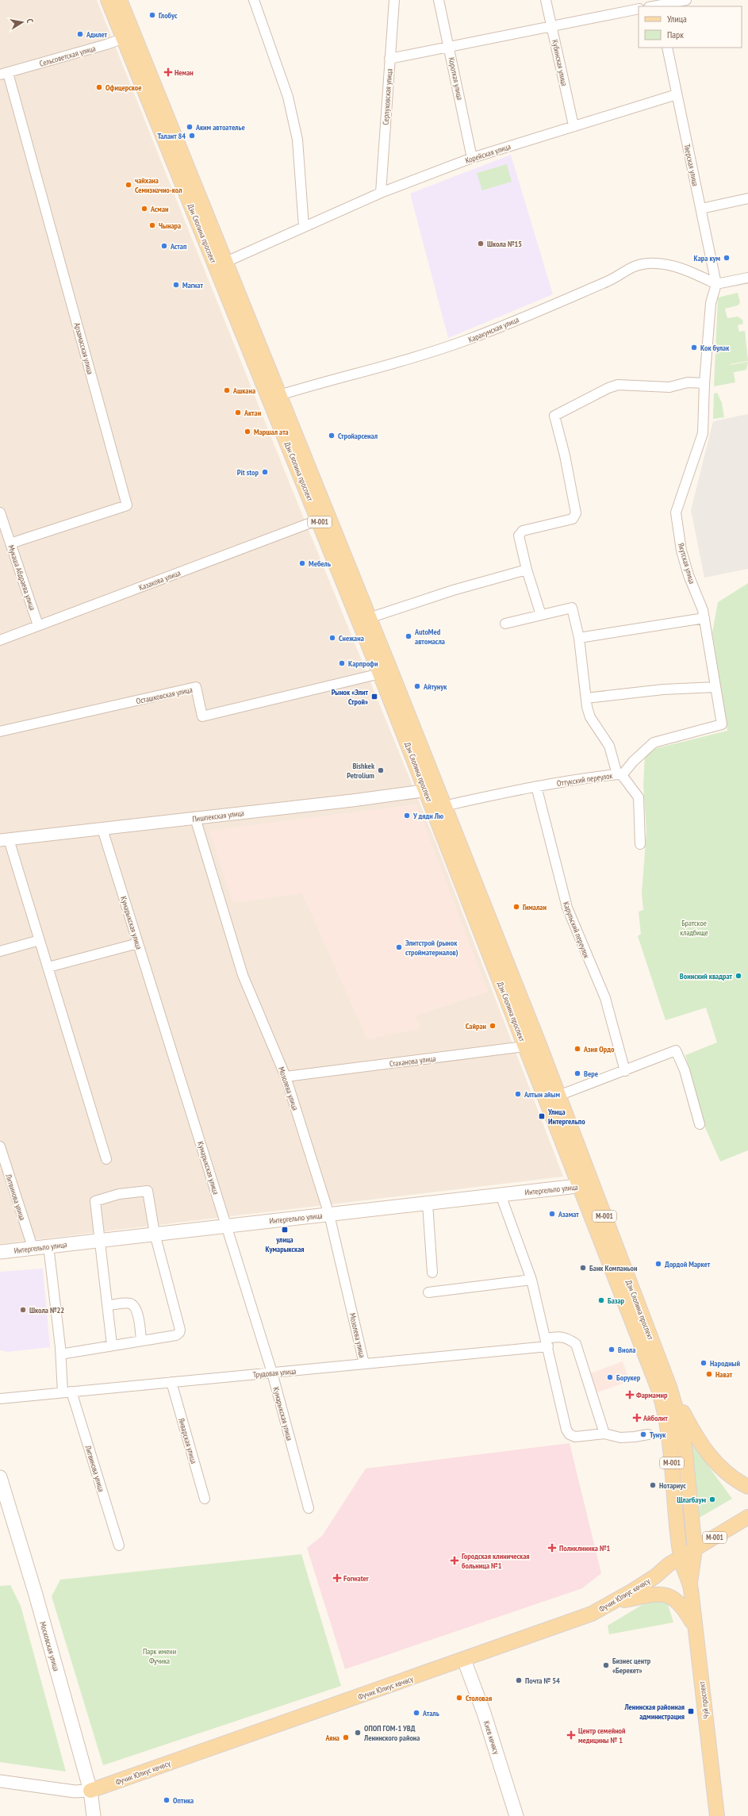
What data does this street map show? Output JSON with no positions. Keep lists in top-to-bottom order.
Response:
{
  "streets": {
    "main road": [
      "Дэн Сяопина проспект",
      "M-001",
      "Интергельпо улица",
      "М-001",
      "Фучик Юлиус көчөсү",
      "Московская улица",
      "Чуй проспект",
      "Киев көчөсү"
    ],
    "street": [
      "Сельсоветская улица",
      "Кубинская улица",
      "Короткая улица",
      "Серпуховская улица",
      "Корейская улица",
      "Тверская улица",
      "Каракумская улица",
      "Арзамасская улица",
      "Якутская улица",
      "Мукаша Абдраева улица",
      "Казакова улица",
      "Осташковская улица",
      "Оттукский переулок",
      "Пишпекская улица",
      "Кумарыкская улица",
      "Карульский переулок",
      "Стаханова улица",
      "Мозолева улица",
      "Литвинова улица",
      "Трудовая улица",
      "Январская улица"
    ]
  },
  "crossings": [
    ["Сельсоветская улица", "Дэн Сяопина проспект"],
    ["Сельсоветская улица", "Арзамасская улица"],
    ["Кубинская улица", "Корейская улица"],
    ["Короткая улица", "Корейская улица"],
    ["Серпуховская улица", "Корейская улица"],
    ["Корейская улица", "Тверская улица"],
    ["Корейская улица", "Дэн Сяопина проспект"],
    ["Тверская улица", "Каракумская улица"],
    ["Тверская улица", "Якутская улица"],
    ["Дэн Сяопина проспект", "Каракумская улица"],
    ["Дэн Сяопина проспект", "Казакова улица"],
    ["Дэн Сяопина проспект", "Осташковская улица"],
    ["Дэн Сяопина проспект", "Оттукский переулок"],
    ["Дэн Сяопина проспект", "Пишпекская улица"],
    ["Дэн Сяопина проспект", "Стаханова улица"],
    ["Дэн Сяопина проспект", "Интергельпо улица"],
    ["Дэн Сяопина проспект", "Фучик Юлиус көчөсү"],
    ["Дэн Сяопина проспект", "Чуй проспект"],
    ["Каракумская улица", "Якутская улица"],
    ["Арзамасская улица", "Мукаша Абдраева улица"],
    ["Якутская улица", "Оттукский переулок"],
    ["Мукаша Абдраева улица", "Казакова улица"],
    ["Оттукский переулок", "Карульский переулок"],
    ["Пишпекская улица", "Кумарыкская улица"],
    ["Пишпекская улица", "Мозолева улица"],
    ["Кумарыкская улица", "Интергельпо улица"],
    ["Кумарыкская улица", "Трудовая улица"],
    ["Стаханова улица", "Мозолева улица"],
    ["Мозолева улица", "Интергельпо улица"],
    ["Мозолева улица", "Трудовая улица"],
    ["Интергельпо улица", "Литвинова улица"],
    ["Литвинова улица", "Трудовая улица"],
    ["Трудовая улица", "Январская улица"],
    ["Фучик Юлиус көчөсү", "Московская улица"],
    ["Фучик Юлиус көчөсү", "Чуй проспект"],
    ["Фучик Юлиус көчөсү", "Киев көчөсү"]
  ],
  "parks": ["Братское кладбище", "Парк имени Фучика"],
  "places": {
    "other": [
      "Глобус",
      "Адилет",
      "Офицерское",
      "Аким автоателье",
      "Талант 84",
      "чайхана Семизначно-кол",
      "Асман",
      "Чынара",
      "Школа №15",
      "Астап",
      "Кара кум",
      "Магнат",
      "Кок булак",
      "Ашкана",
      "Актан",
      "Маршал ата",
      "Стройарсенал",
      "Pit stop",
      "Мебель",
      "AutoMed автомасла",
      "Снежана",
      "Карпрофи",
      "Айтунук",
      "Bishkek Petrolium",
      "У дяди Лю",
      "Гималаи",
      "Элитстрой (рынок стройматериалов)",
      "Воинский квадрат",
      "Сайран",
      "Азия Ордо",
      "Вере",
      "Алтын айым",
      "Азамат",
      "Дордой Маркет",
      "Банк Компаньон",
      "Базар",
      "Школа №22",
      "Виола",
      "Народный",
      "Нават",
      "Борукер",
      "Тунук",
      "Нотариус",
      "Шлагбаум",
      "Бизнес центр «Берекет»",
      "Почта № 54",
      "Столовая",
      "Аталь",
      "ОПОП ГОМ-1 УВД Ленинского района",
      "Аяна",
      "Оптика"
    ],
    "health": [
      "Неман",
      "Фармамир",
      "Айболит",
      "Поликлиника №1",
      "Городская клиническая больница №1",
      "Forwater",
      "Центр семейной медицины № 1"
    ],
    "transit": [
      "Рынок «Элит Строй»",
      "Улица Интергельпо",
      "улица Кумарыкская",
      "Ленинская районная администрация"
    ]
  },
  "legend": ["Улица", "Парк"],
  "north": "right"
}
